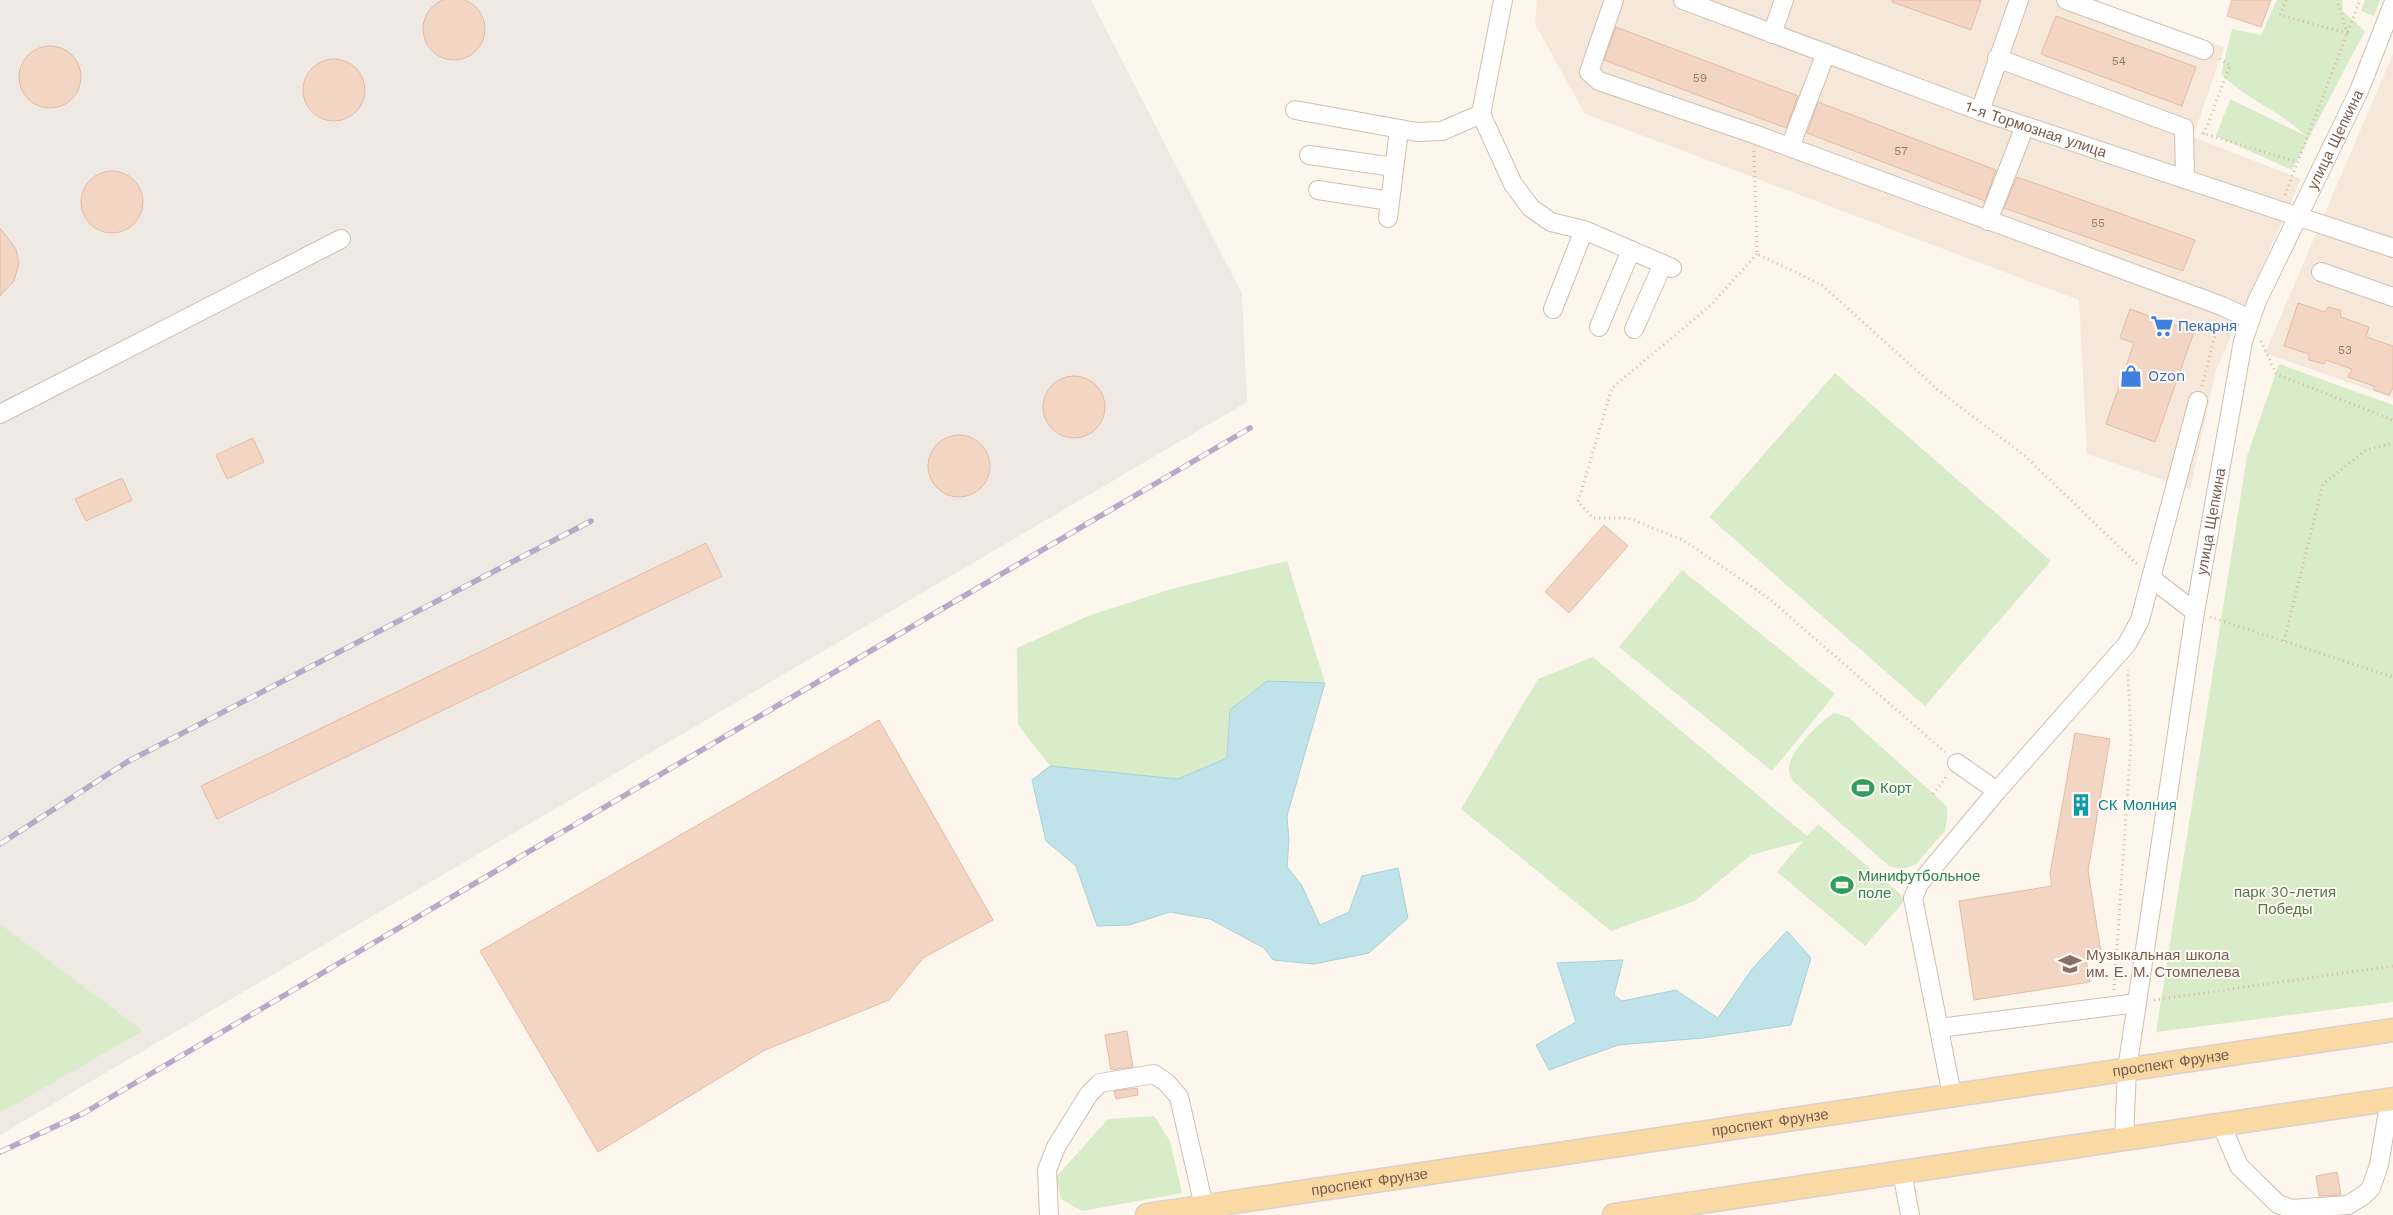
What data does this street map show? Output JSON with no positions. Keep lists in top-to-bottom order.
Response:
{
  "streets": {
    "main road": ["проспект Фрунзе"],
    "street": ["1-я Тормозная улица", "улица Щепкина"]
  },
  "crossings": [
    ["1-я Тормозная улица", "улица Щепкина"],
    ["улица Щепкина", "проспект Фрунзе"]
  ],
  "parks": ["парк 30-летия Победы"],
  "places": {
    "supermarket": ["Пекарня"],
    "shop": ["Ozon"],
    "sports": ["Корт", "Минифутбольное поле"],
    "building": ["СК Молния"],
    "school or university": ["Музыкальная школа им. Е. М. Стомпелева"]
  },
  "house_numbers": [
    "54",
    "59",
    "57",
    "55",
    "53"
  ]
}
